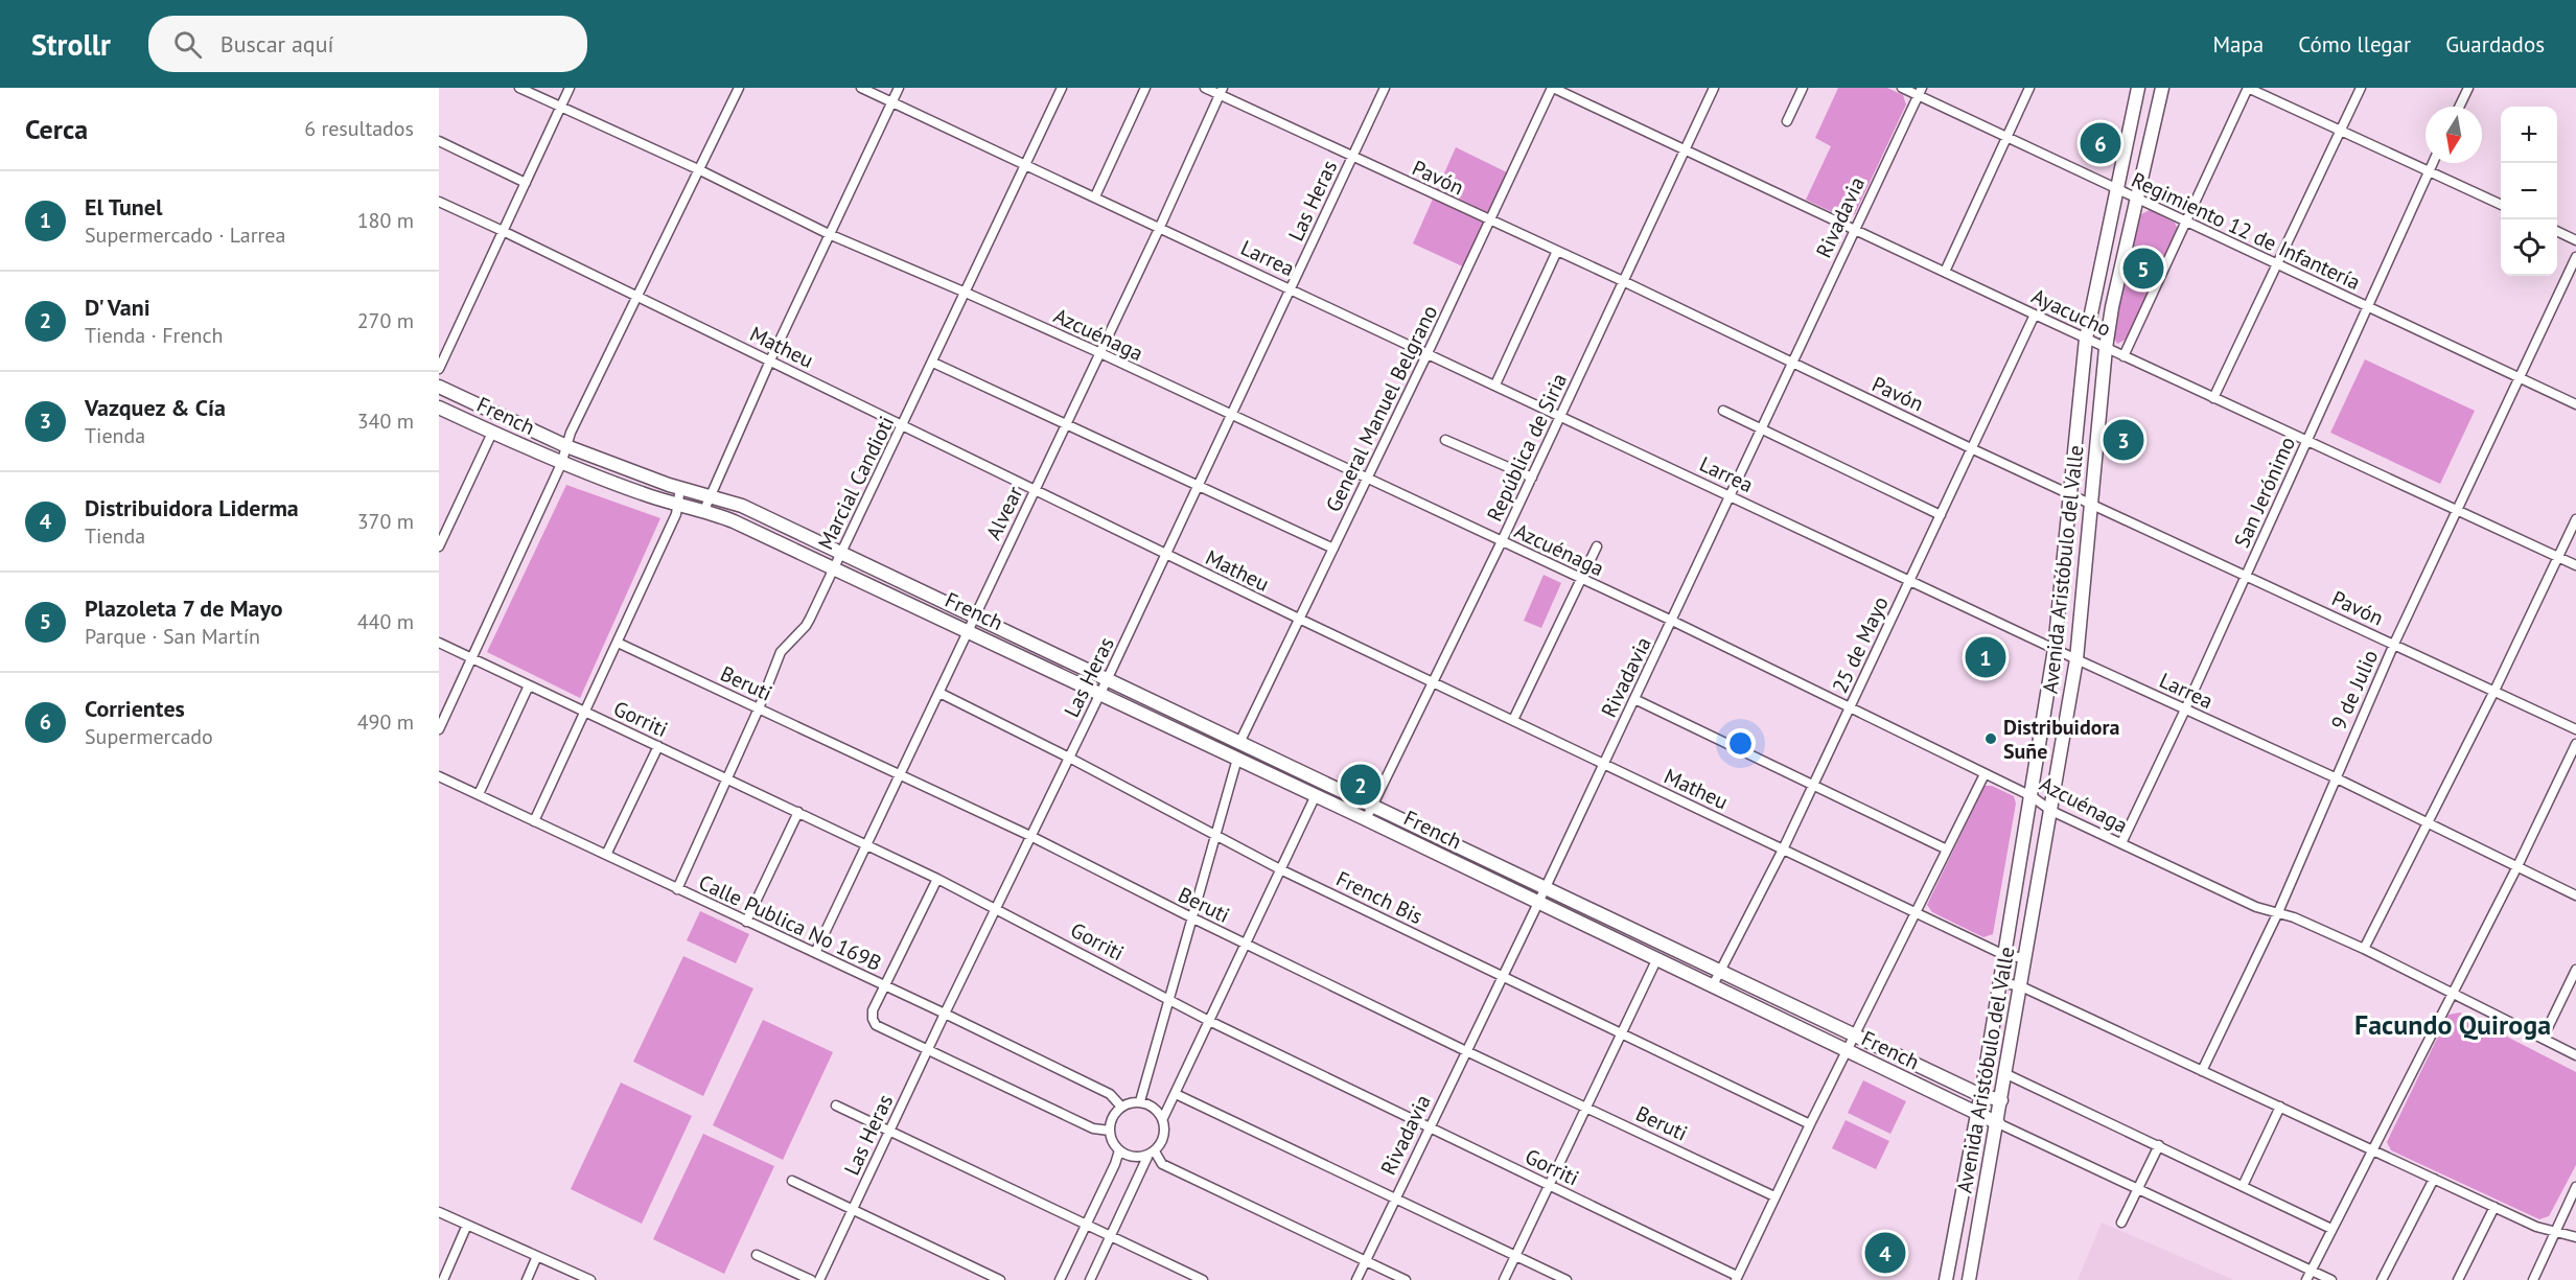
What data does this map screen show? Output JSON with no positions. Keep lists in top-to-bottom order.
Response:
{
  "streets": {
    "main road": ["French", "Avenida Aristóbulo del Valle"],
    "street": [
      "Pavón",
      "Las Heras",
      "Rivadavia",
      "Regimiento 12 de Infantería",
      "Larrea",
      "Ayacucho",
      "Azcuénaga",
      "Matheu",
      "General Manuel Belgrano",
      "República de Siria",
      "Marcial Candioti",
      "San Jerónimo",
      "Alvear",
      "25 de Mayo",
      "Beruti",
      "9 de Julio",
      "Gorriti",
      "French Bis",
      "Calle Publica No 169B"
    ]
  },
  "crossings": [
    ["Pavón", "Las Heras"],
    ["Pavón", "Rivadavia"],
    ["Pavón", "General Manuel Belgrano"],
    ["Pavón", "República de Siria"],
    ["Pavón", "San Jerónimo"],
    ["Pavón", "Alvear"],
    ["Pavón", "Avenida Aristóbulo del Valle"],
    ["Pavón", "25 de Mayo"],
    ["Pavón", "9 de Julio"],
    ["Las Heras", "Larrea"],
    ["Las Heras", "Azcuénaga"],
    ["Las Heras", "Matheu"],
    ["Las Heras", "French"],
    ["Las Heras", "Beruti"],
    ["Las Heras", "Gorriti"],
    ["Las Heras", "French Bis"],
    ["Las Heras", "Calle Publica No 169B"],
    ["Rivadavia", "Regimiento 12 de Infantería"],
    ["Rivadavia", "Larrea"],
    ["Rivadavia", "Ayacucho"],
    ["Rivadavia", "Azcuénaga"],
    ["Rivadavia", "Matheu"],
    ["Rivadavia", "French"],
    ["Rivadavia", "Beruti"],
    ["Rivadavia", "Gorriti"],
    ["Rivadavia", "French Bis"],
    ["Regimiento 12 de Infantería", "San Jerónimo"],
    ["Regimiento 12 de Infantería", "Avenida Aristóbulo del Valle"],
    ["Regimiento 12 de Infantería", "9 de Julio"],
    ["Larrea", "General Manuel Belgrano"],
    ["Larrea", "República de Siria"],
    ["Larrea", "Marcial Candioti"],
    ["Larrea", "San Jerónimo"],
    ["Larrea", "Alvear"],
    ["Larrea", "Avenida Aristóbulo del Valle"],
    ["Larrea", "25 de Mayo"],
    ["Larrea", "9 de Julio"],
    ["Ayacucho", "General Manuel Belgrano"],
    ["Ayacucho", "República de Siria"],
    ["Ayacucho", "San Jerónimo"],
    ["Ayacucho", "Avenida Aristóbulo del Valle"],
    ["Ayacucho", "25 de Mayo"],
    ["Ayacucho", "9 de Julio"],
    ["Azcuénaga", "General Manuel Belgrano"],
    ["Azcuénaga", "República de Siria"],
    ["Azcuénaga", "Marcial Candioti"],
    ["Azcuénaga", "San Jerónimo"],
    ["Azcuénaga", "Alvear"],
    ["Azcuénaga", "Avenida Aristóbulo del Valle"],
    ["Azcuénaga", "25 de Mayo"],
    ["Azcuénaga", "9 de Julio"],
    ["Matheu", "General Manuel Belgrano"],
    ["Matheu", "República de Siria"],
    ["Matheu", "Marcial Candioti"],
    ["Matheu", "Alvear"],
    ["Matheu", "Avenida Aristóbulo del Valle"],
    ["Matheu", "25 de Mayo"],
    ["General Manuel Belgrano", "French"],
    ["French", "República de Siria"],
    ["French", "Marcial Candioti"],
    ["French", "Alvear"],
    ["French", "Avenida Aristóbulo del Valle"],
    ["French", "25 de Mayo"],
    ["Marcial Candioti", "Beruti"],
    ["Marcial Candioti", "Gorriti"],
    ["Marcial Candioti", "Calle Publica No 169B"],
    ["Alvear", "Beruti"],
    ["Alvear", "Gorriti"],
    ["Alvear", "French Bis"],
    ["Alvear", "Calle Publica No 169B"]
  ],
  "districts": ["Facundo Quiroga"],
  "places": ["Distribuidora Suñe"],
  "north": "bottom",
  "page": {
    "header": "Strollr",
    "search": "Buscar aquí",
    "nav": ["Mapa", "Cómo llegar", "Guardados"],
    "heading": ["Cerca", "6 resultados"],
    "map_buttons": ["+", "−"],
    "pins": [
      "6",
      "5",
      "3",
      "1",
      "2",
      "4"
    ],
    "list": [
      {
        "mark": "1",
        "name": "El Tunel",
        "note": "Supermercado · Larrea",
        "value": "180 m"
      },
      {
        "mark": "2",
        "name": "D' Vani",
        "note": "Tienda · French",
        "value": "270 m"
      },
      {
        "mark": "3",
        "name": "Vazquez & Cía",
        "note": "Tienda",
        "value": "340 m"
      },
      {
        "mark": "4",
        "name": "Distribuidora Liderma",
        "note": "Tienda",
        "value": "370 m"
      },
      {
        "mark": "5",
        "name": "Plazoleta 7 de Mayo",
        "note": "Parque · San Martín",
        "value": "440 m"
      },
      {
        "mark": "6",
        "name": "Corrientes",
        "note": "Supermercado",
        "value": "490 m"
      }
    ]
  }
}
